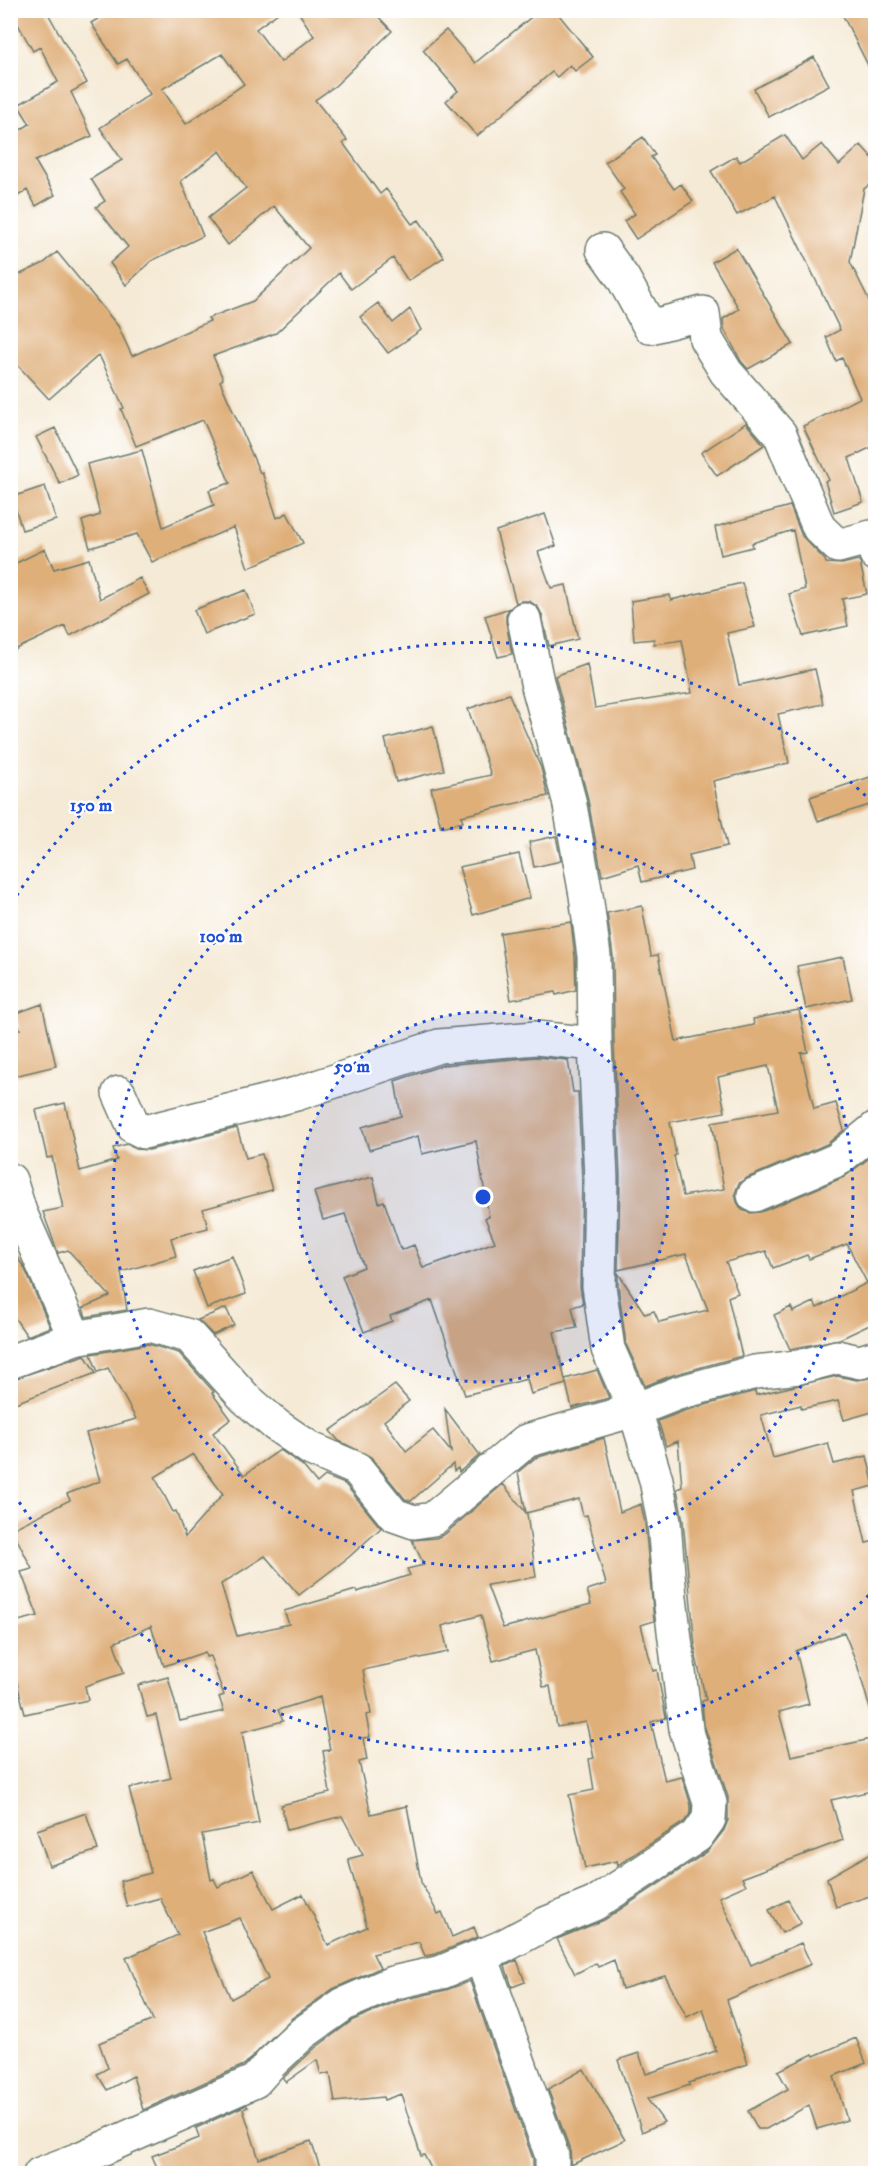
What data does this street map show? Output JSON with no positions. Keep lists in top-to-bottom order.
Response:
{
  "rings": ["150 m", "100 m", "50 m"]
}
